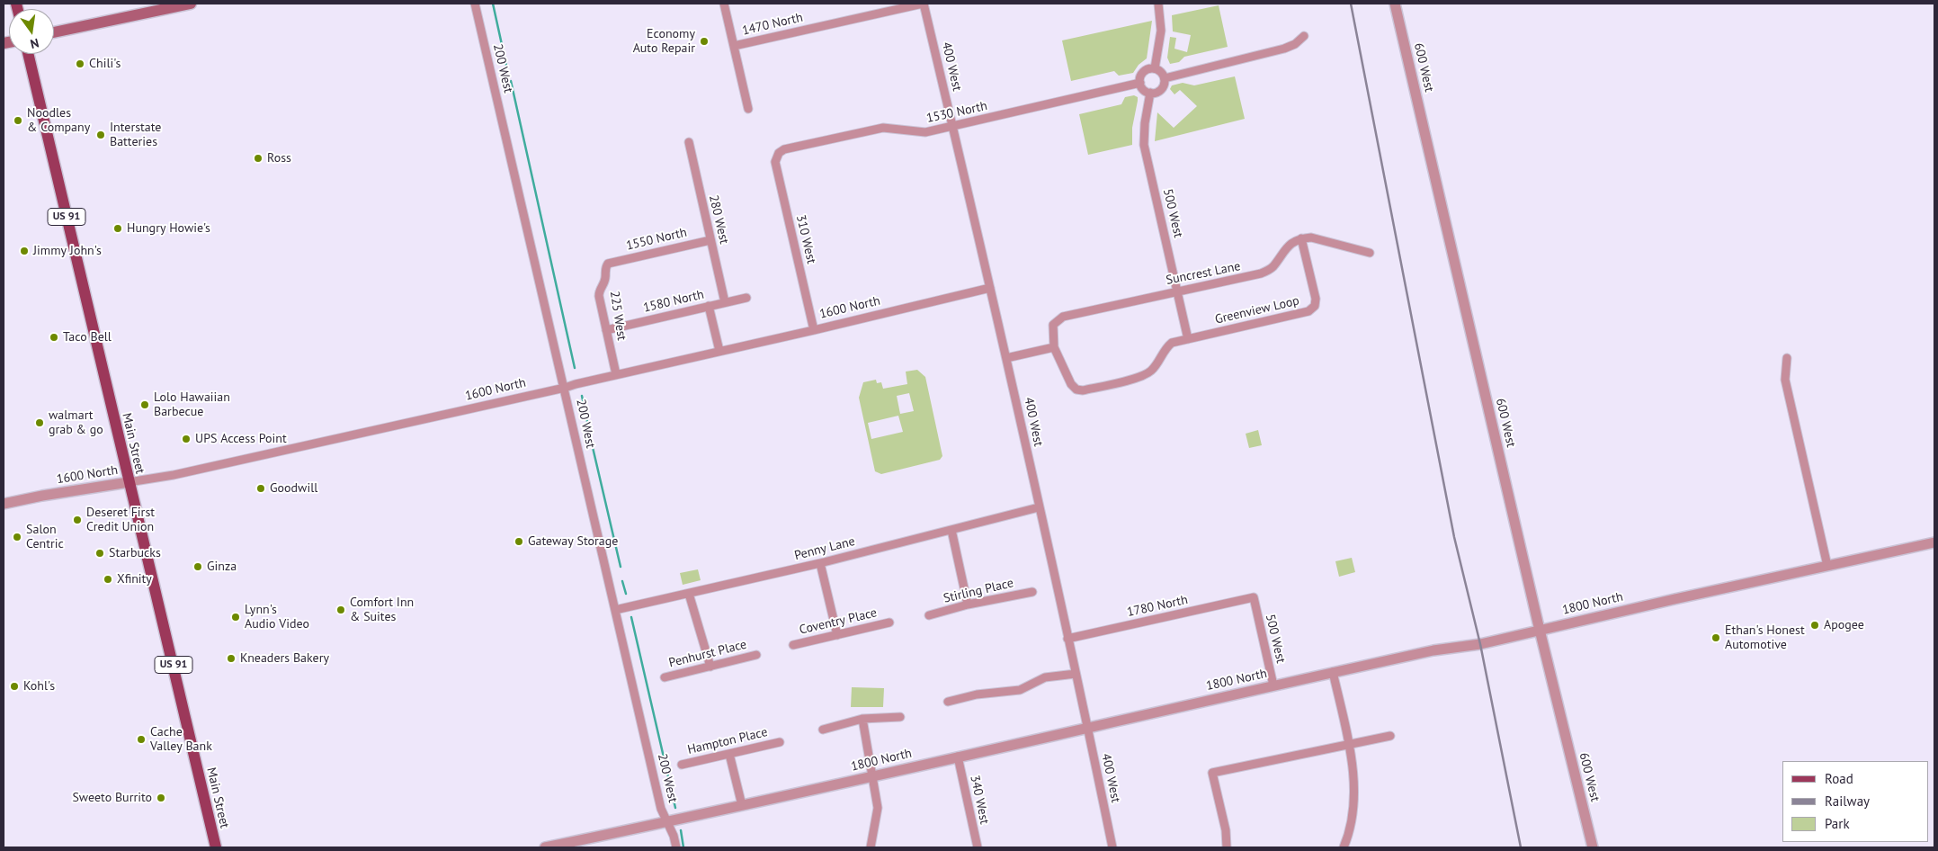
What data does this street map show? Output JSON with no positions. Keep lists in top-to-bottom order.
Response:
{
  "streets": {
    "main road": ["US 91", "Main Street"],
    "street": [
      "1470 North",
      "400 West",
      "600 West",
      "200 West",
      "1530 North",
      "500 West",
      "280 West",
      "1550 North",
      "310 West",
      "Suncrest Lane",
      "1580 North",
      "1600 North",
      "Greenview Loop",
      "225 West",
      "Penny Lane",
      "Stirling Place",
      "1800 North",
      "1780 North",
      "Coventry Place",
      "Penhurst Place",
      "Hampton Place",
      "340 West"
    ]
  },
  "crossings": [
    ["1470 North", "400 West"],
    ["400 West", "1530 North"],
    ["400 West", "1600 North"],
    ["400 West", "Penny Lane"],
    ["400 West", "1800 North"],
    ["400 West", "1780 North"],
    ["600 West", "1800 North"],
    ["200 West", "1600 North"],
    ["200 West", "Penny Lane"],
    ["200 West", "1800 North"],
    ["1530 North", "500 West"],
    ["1530 North", "310 West"],
    ["500 West", "Suncrest Lane"],
    ["500 West", "Greenview Loop"],
    ["500 West", "1800 North"],
    ["500 West", "1780 North"],
    ["280 West", "1550 North"],
    ["280 West", "1580 North"],
    ["1550 North", "225 West"],
    ["310 West", "1600 North"],
    ["Suncrest Lane", "Greenview Loop"],
    ["1580 North", "225 West"],
    ["1600 North", "225 West"],
    ["1600 North", "Main Street"],
    ["1800 North", "340 West"]
  ],
  "places": [
    "Economy Auto Repair",
    "Chili's",
    "Noodles & Company",
    "Interstate Batteries",
    "Ross",
    "Hungry Howie's",
    "Jimmy John's",
    "Taco Bell",
    "Lolo Hawaiian Barbecue",
    "walmart grab & go",
    "UPS Access Point",
    "Goodwill",
    "Deseret First Credit Union",
    "Salon Centric",
    "Gateway Storage",
    "Starbucks",
    "Ginza",
    "Xfinity",
    "Comfort Inn & Suites",
    "Lynn's Audio Video",
    "Apogee",
    "Ethan's Honest Automotive",
    "Kneaders Bakery",
    "Kohl's",
    "Cache Valley Bank",
    "Sweeto Burrito"
  ],
  "legend": ["Road", "Railway", "Park"],
  "north": "bottom"
}
